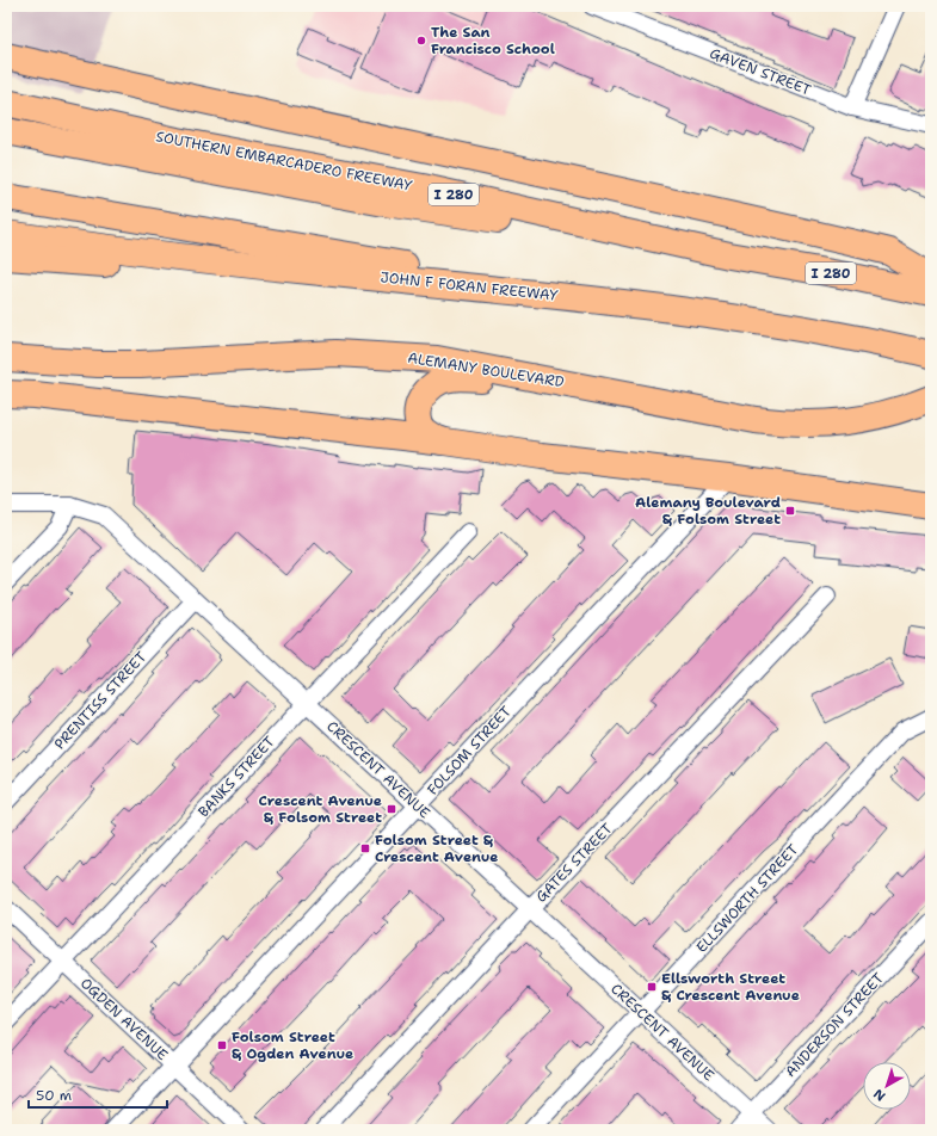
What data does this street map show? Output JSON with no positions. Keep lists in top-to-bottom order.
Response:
{
  "streets": {
    "main road": [
      "SOUTHERN EMBARCADERO FREEWAY",
      "I 280",
      "JOHN F FORAN FREEWAY",
      "ALEMANY BOULEVARD"
    ],
    "street": [
      "GAVEN STREET",
      "PRENTISS STREET",
      "FOLSOM STREET",
      "CRESCENT AVENUE",
      "BANKS STREET",
      "GATES STREET",
      "ELLSWORTH STREET",
      "OGDEN AVENUE",
      "ANDERSON STREET"
    ]
  },
  "crossings": [
    ["SOUTHERN EMBARCADERO FREEWAY", "I 280"],
    ["PRENTISS STREET", "CRESCENT AVENUE"],
    ["FOLSOM STREET", "CRESCENT AVENUE"],
    ["FOLSOM STREET", "OGDEN AVENUE"],
    ["CRESCENT AVENUE", "BANKS STREET"],
    ["CRESCENT AVENUE", "GATES STREET"],
    ["CRESCENT AVENUE", "ELLSWORTH STREET"],
    ["CRESCENT AVENUE", "ANDERSON STREET"],
    ["BANKS STREET", "OGDEN AVENUE"]
  ],
  "places": {
    "other": ["The San Francisco School"],
    "transit": [
      "Alemany Boulevard & Folsom Street",
      "Crescent Avenue & Folsom Street",
      "Folsom Street & Crescent Avenue",
      "Ellsworth Street & Crescent Avenue",
      "Folsom Street & Ogden Avenue"
    ]
  },
  "scale_bar": "50 m",
  "north": "bottom left"
}
